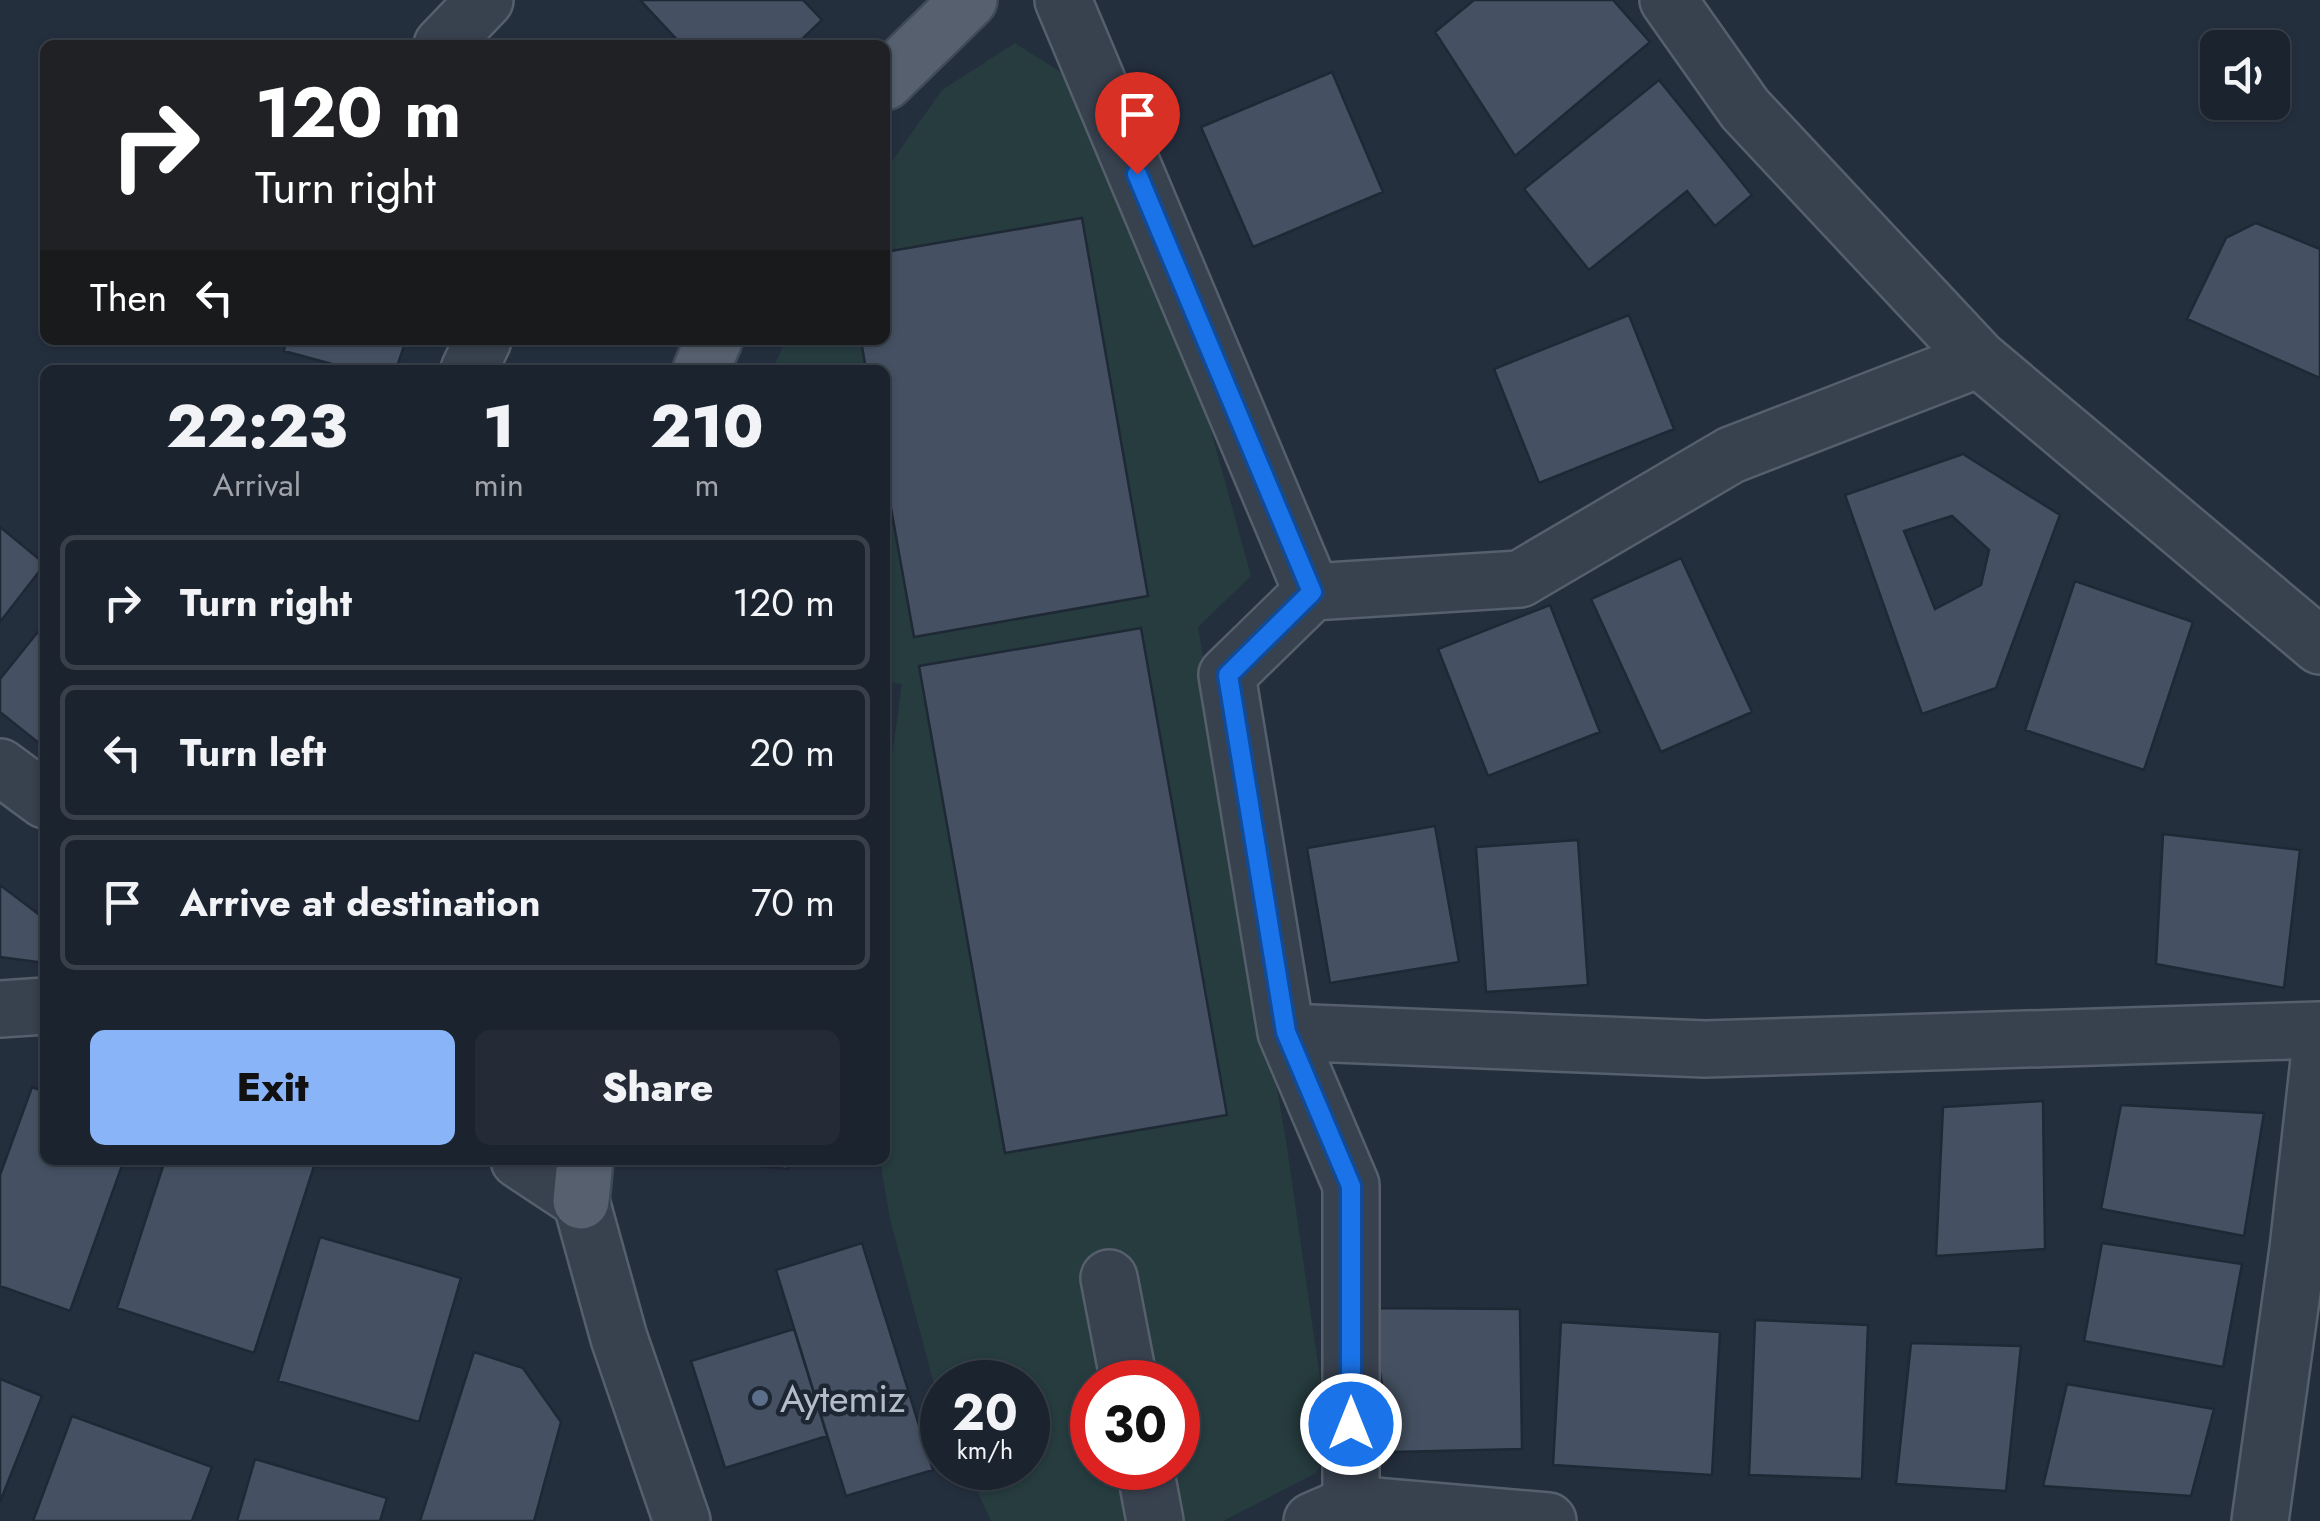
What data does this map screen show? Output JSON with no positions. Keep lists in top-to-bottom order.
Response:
{
  "places": ["Aytemiz"],
  "page": {
    "turn": ["120 m", "Turn right"],
    "then": "Then",
    "eta": [
      "22:23",
      "Arrival",
      "1",
      "min",
      "210",
      "m"
    ],
    "list": [
      {
        "name": "Turn right",
        "value": "120 m"
      },
      {
        "name": "Turn left",
        "value": "20 m"
      },
      {
        "name": "Arrive at destination",
        "value": "70 m"
      }
    ],
    "buttons": ["Exit", "Share"],
    "speed": "20 km/h",
    "limit": "30"
  }
}
